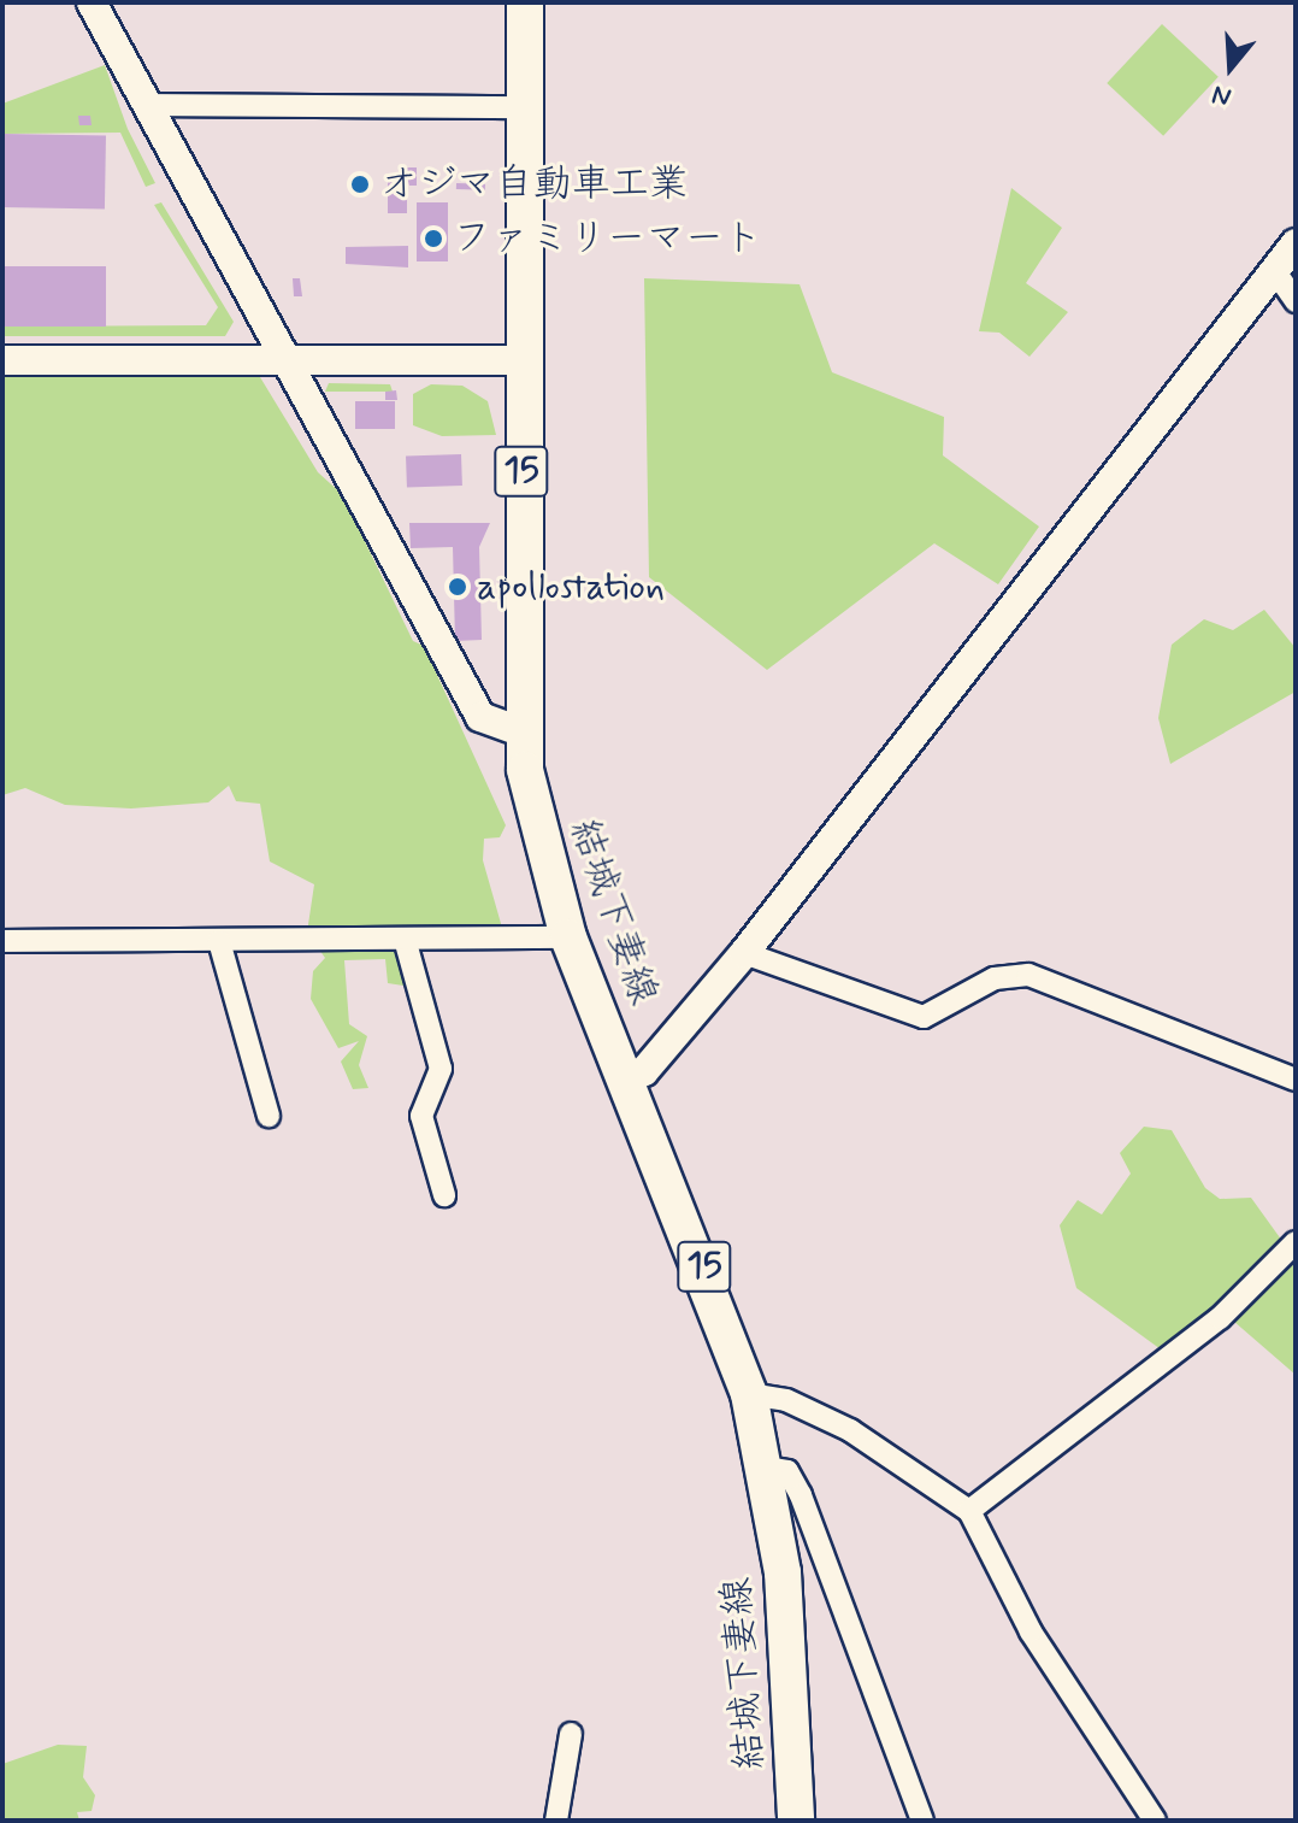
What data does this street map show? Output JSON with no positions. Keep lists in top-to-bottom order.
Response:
{
  "streets": {
    "main road": ["15", "結城下妻線"]
  },
  "places": ["オジマ自動車工業", "ファミリーマート", "apollostation"],
  "north": "bottom"
}
